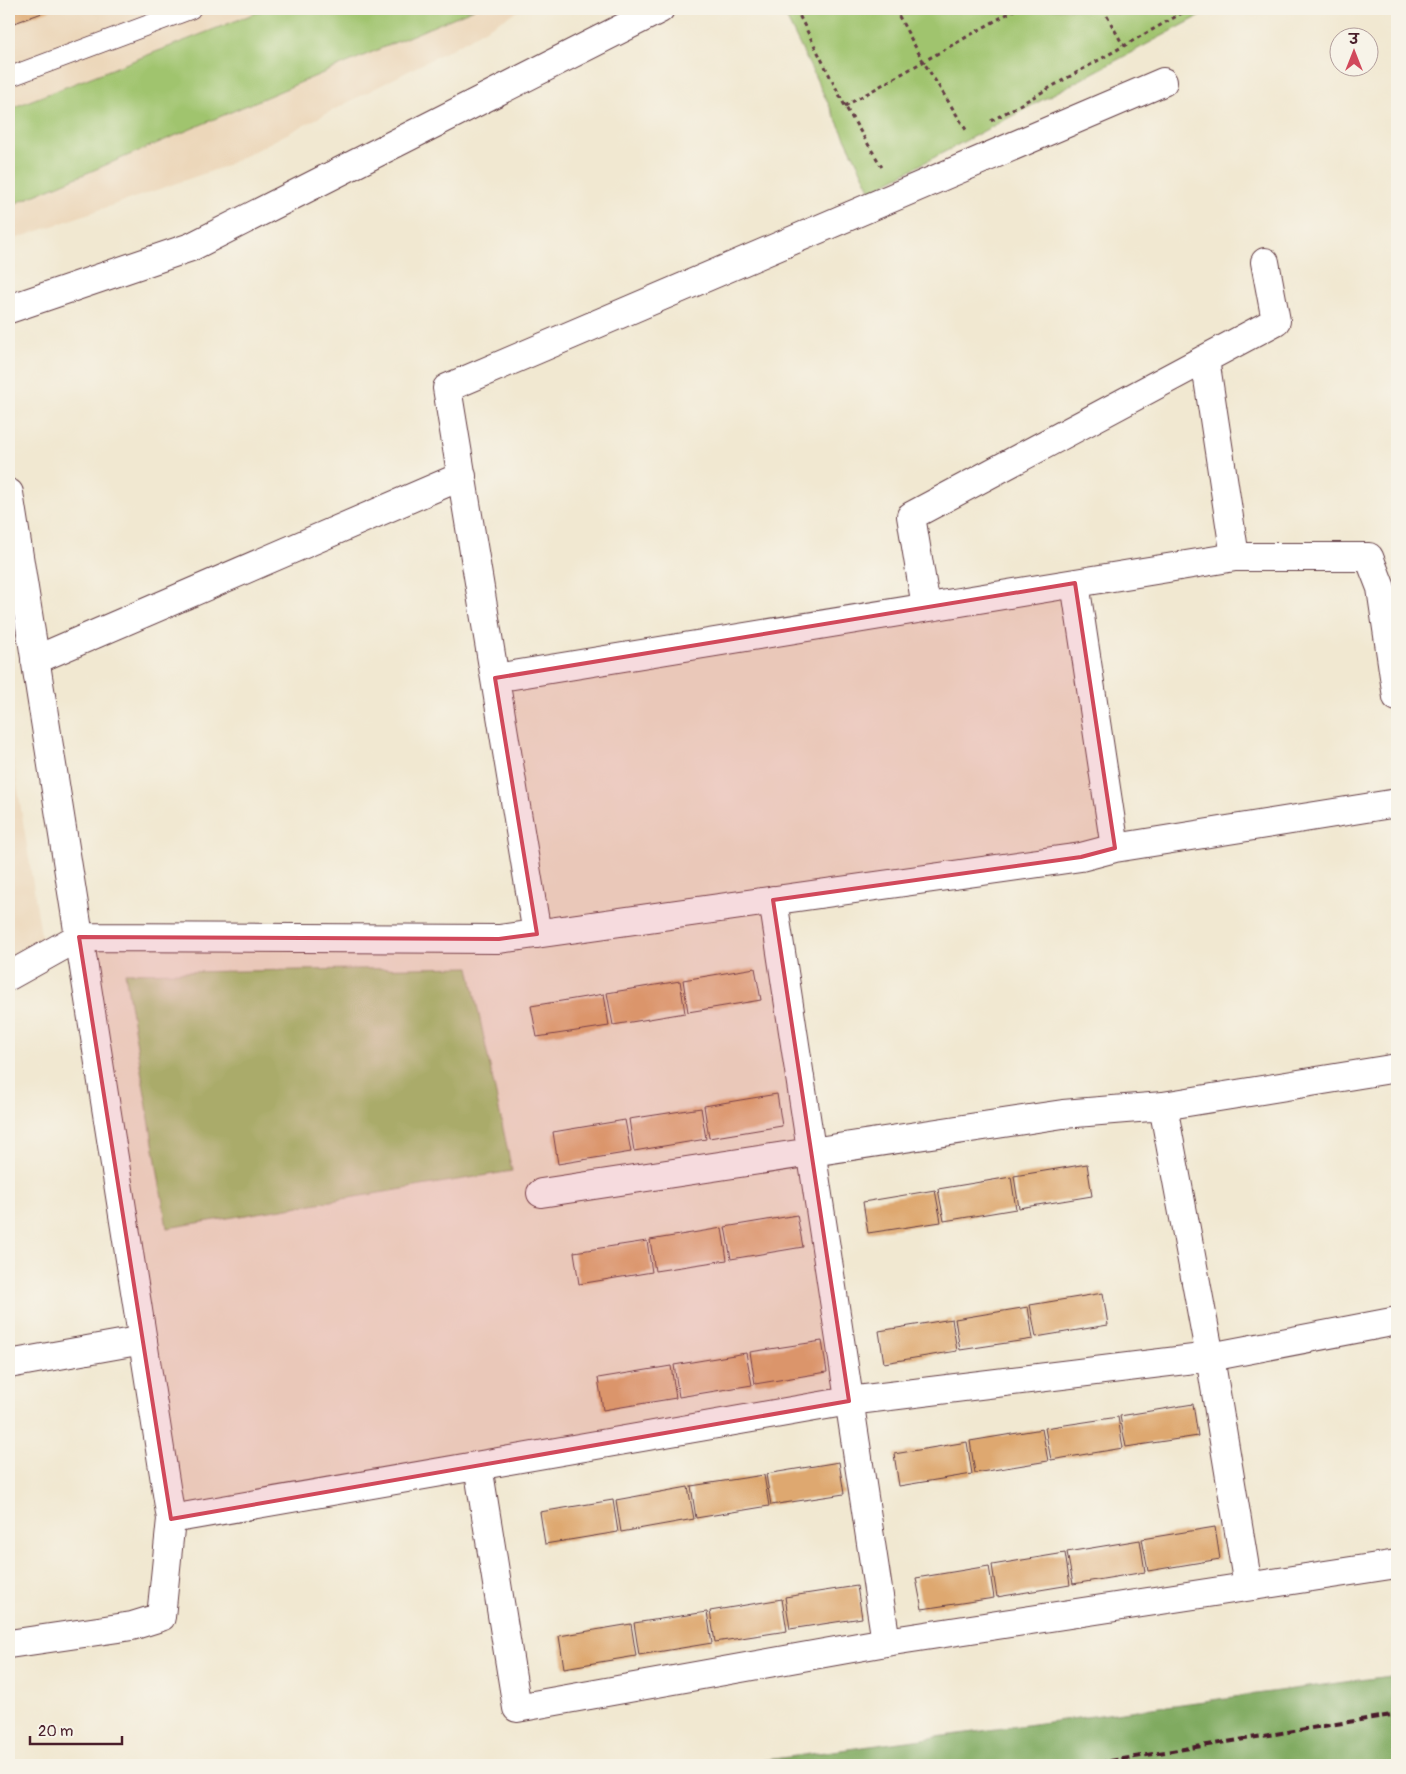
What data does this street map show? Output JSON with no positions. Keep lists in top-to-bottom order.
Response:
{
  "scale_bar": "20 m",
  "north": "top"
}
